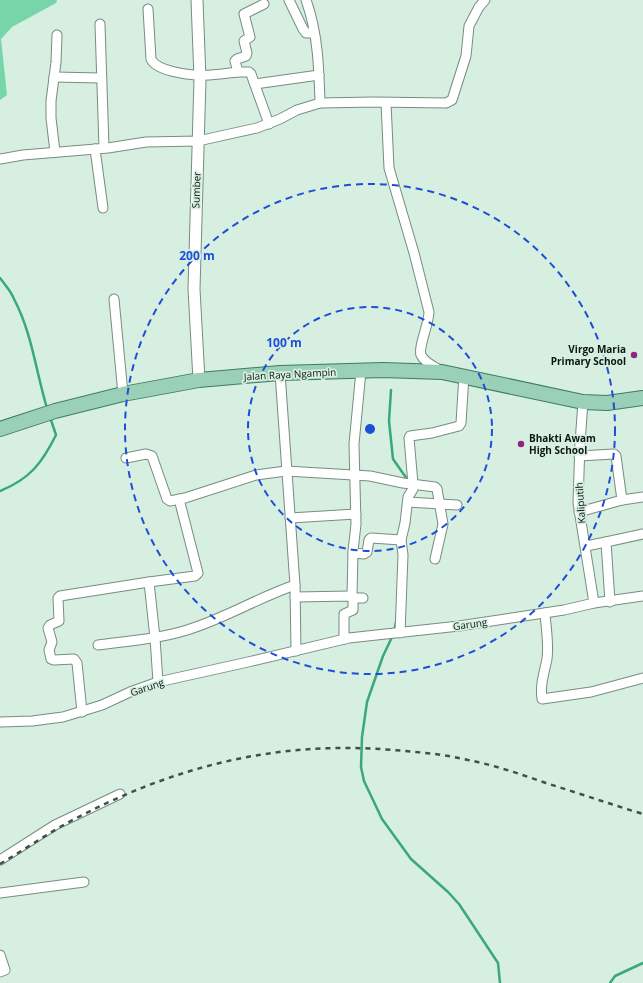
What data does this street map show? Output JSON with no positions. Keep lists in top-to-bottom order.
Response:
{
  "streets": {
    "main road": ["Jalan Raya Ngampin"],
    "street": ["Sumber", "Kaliputih", "Garung"]
  },
  "crossings": [
    ["Sumber", "Jalan Raya Ngampin"],
    ["Jalan Raya Ngampin", "Kaliputih"],
    ["Kaliputih", "Garung"]
  ],
  "places": ["Virgo Maria Primary School", "Bhakti Awam High School"],
  "rings": ["200 m", "100 m"]
}
